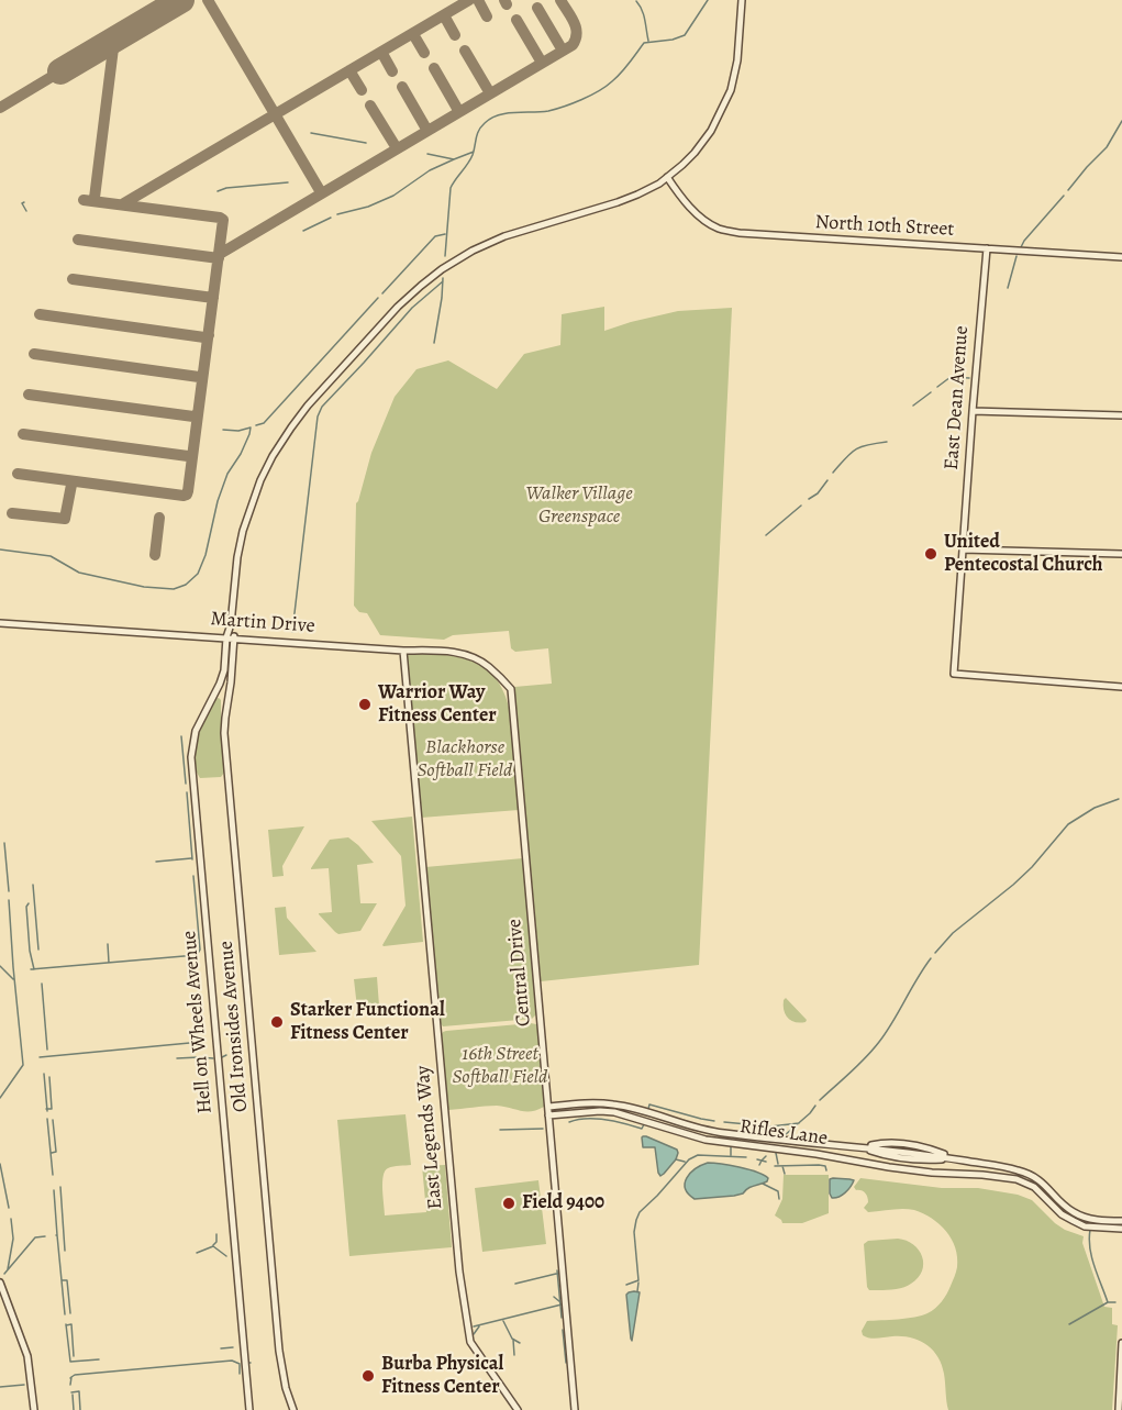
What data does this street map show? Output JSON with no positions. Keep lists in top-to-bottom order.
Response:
{
  "streets": {
    "street": [
      "North 10th Street",
      "East Dean Avenue",
      "Martin Drive",
      "Central Drive",
      "Hell on Wheels Avenue",
      "Old Ironsides Avenue",
      "Rifles Lane",
      "East Legends Way"
    ]
  },
  "crossings": [
    ["North 10th Street", "East Dean Avenue"],
    ["Martin Drive", "Central Drive"],
    ["Martin Drive", "Hell on Wheels Avenue"],
    ["Martin Drive", "Old Ironsides Avenue"],
    ["Martin Drive", "East Legends Way"],
    ["Central Drive", "Rifles Lane"],
    ["Hell on Wheels Avenue", "Old Ironsides Avenue"]
  ],
  "parks": ["Walker Village Greenspace", "Blackhorse Softball Field", "16th Street Softball Field"],
  "places": [
    "United Pentecostal Church",
    "Warrior Way Fitness Center",
    "Starker Functional Fitness Center",
    "Field 9400",
    "Burba Physical Fitness Center"
  ]
}
